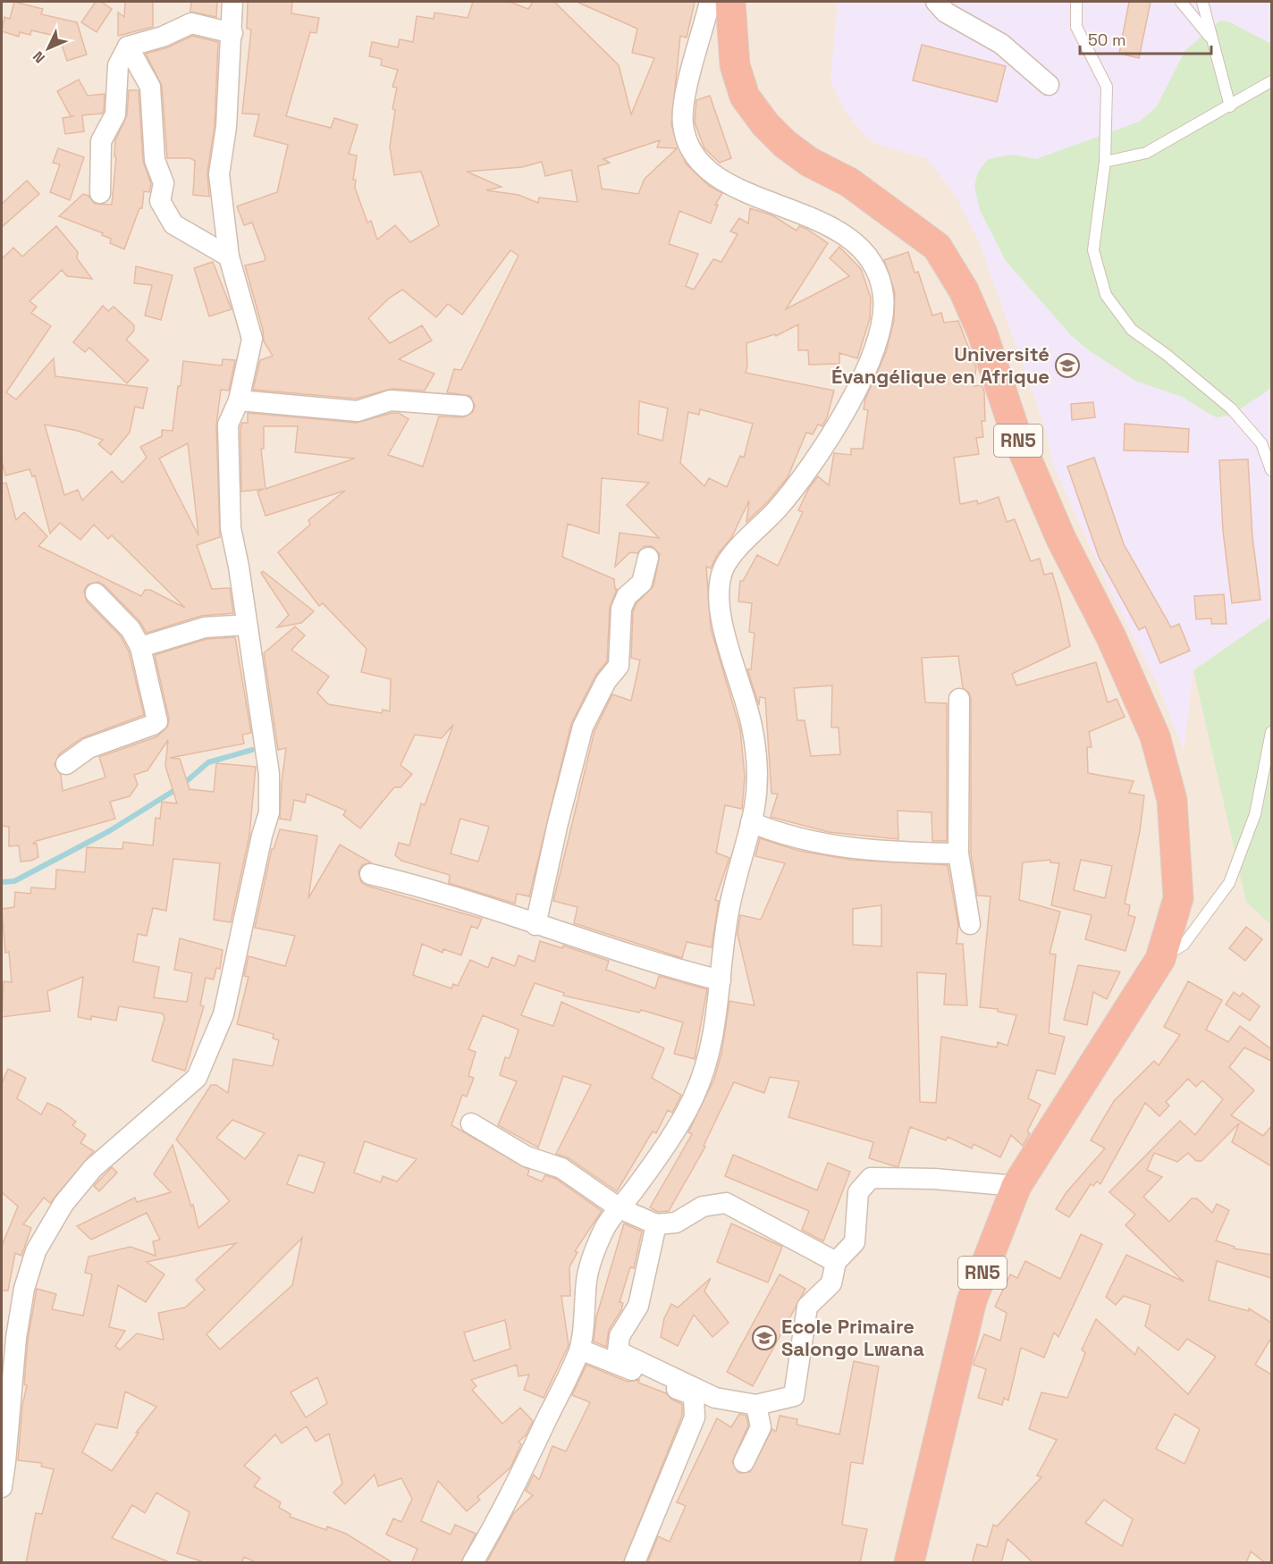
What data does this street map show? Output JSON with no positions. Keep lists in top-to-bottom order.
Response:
{
  "streets": {
    "highway": ["RN5"]
  },
  "places": {
    "school or university": ["Université Évangélique en Afrique", "Ecole Primaire Salongo Lwana"]
  },
  "scale_bar": "50 m",
  "north": "bottom left"
}
